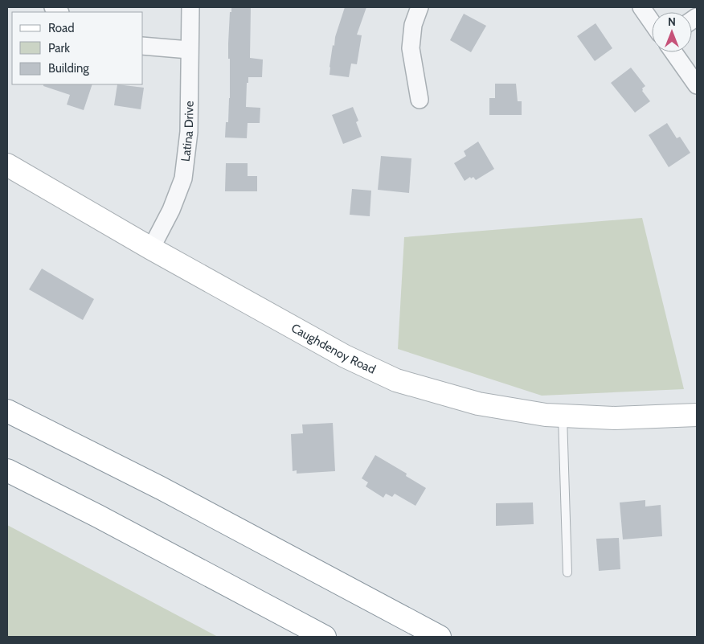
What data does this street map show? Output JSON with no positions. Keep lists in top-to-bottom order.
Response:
{
  "streets": {
    "main road": ["Caughdenoy Road"],
    "street": ["Latina Drive"]
  },
  "crossings": [
    ["Latina Drive", "Caughdenoy Road"]
  ],
  "legend": ["Road", "Park", "Building"],
  "north": "top"
}
